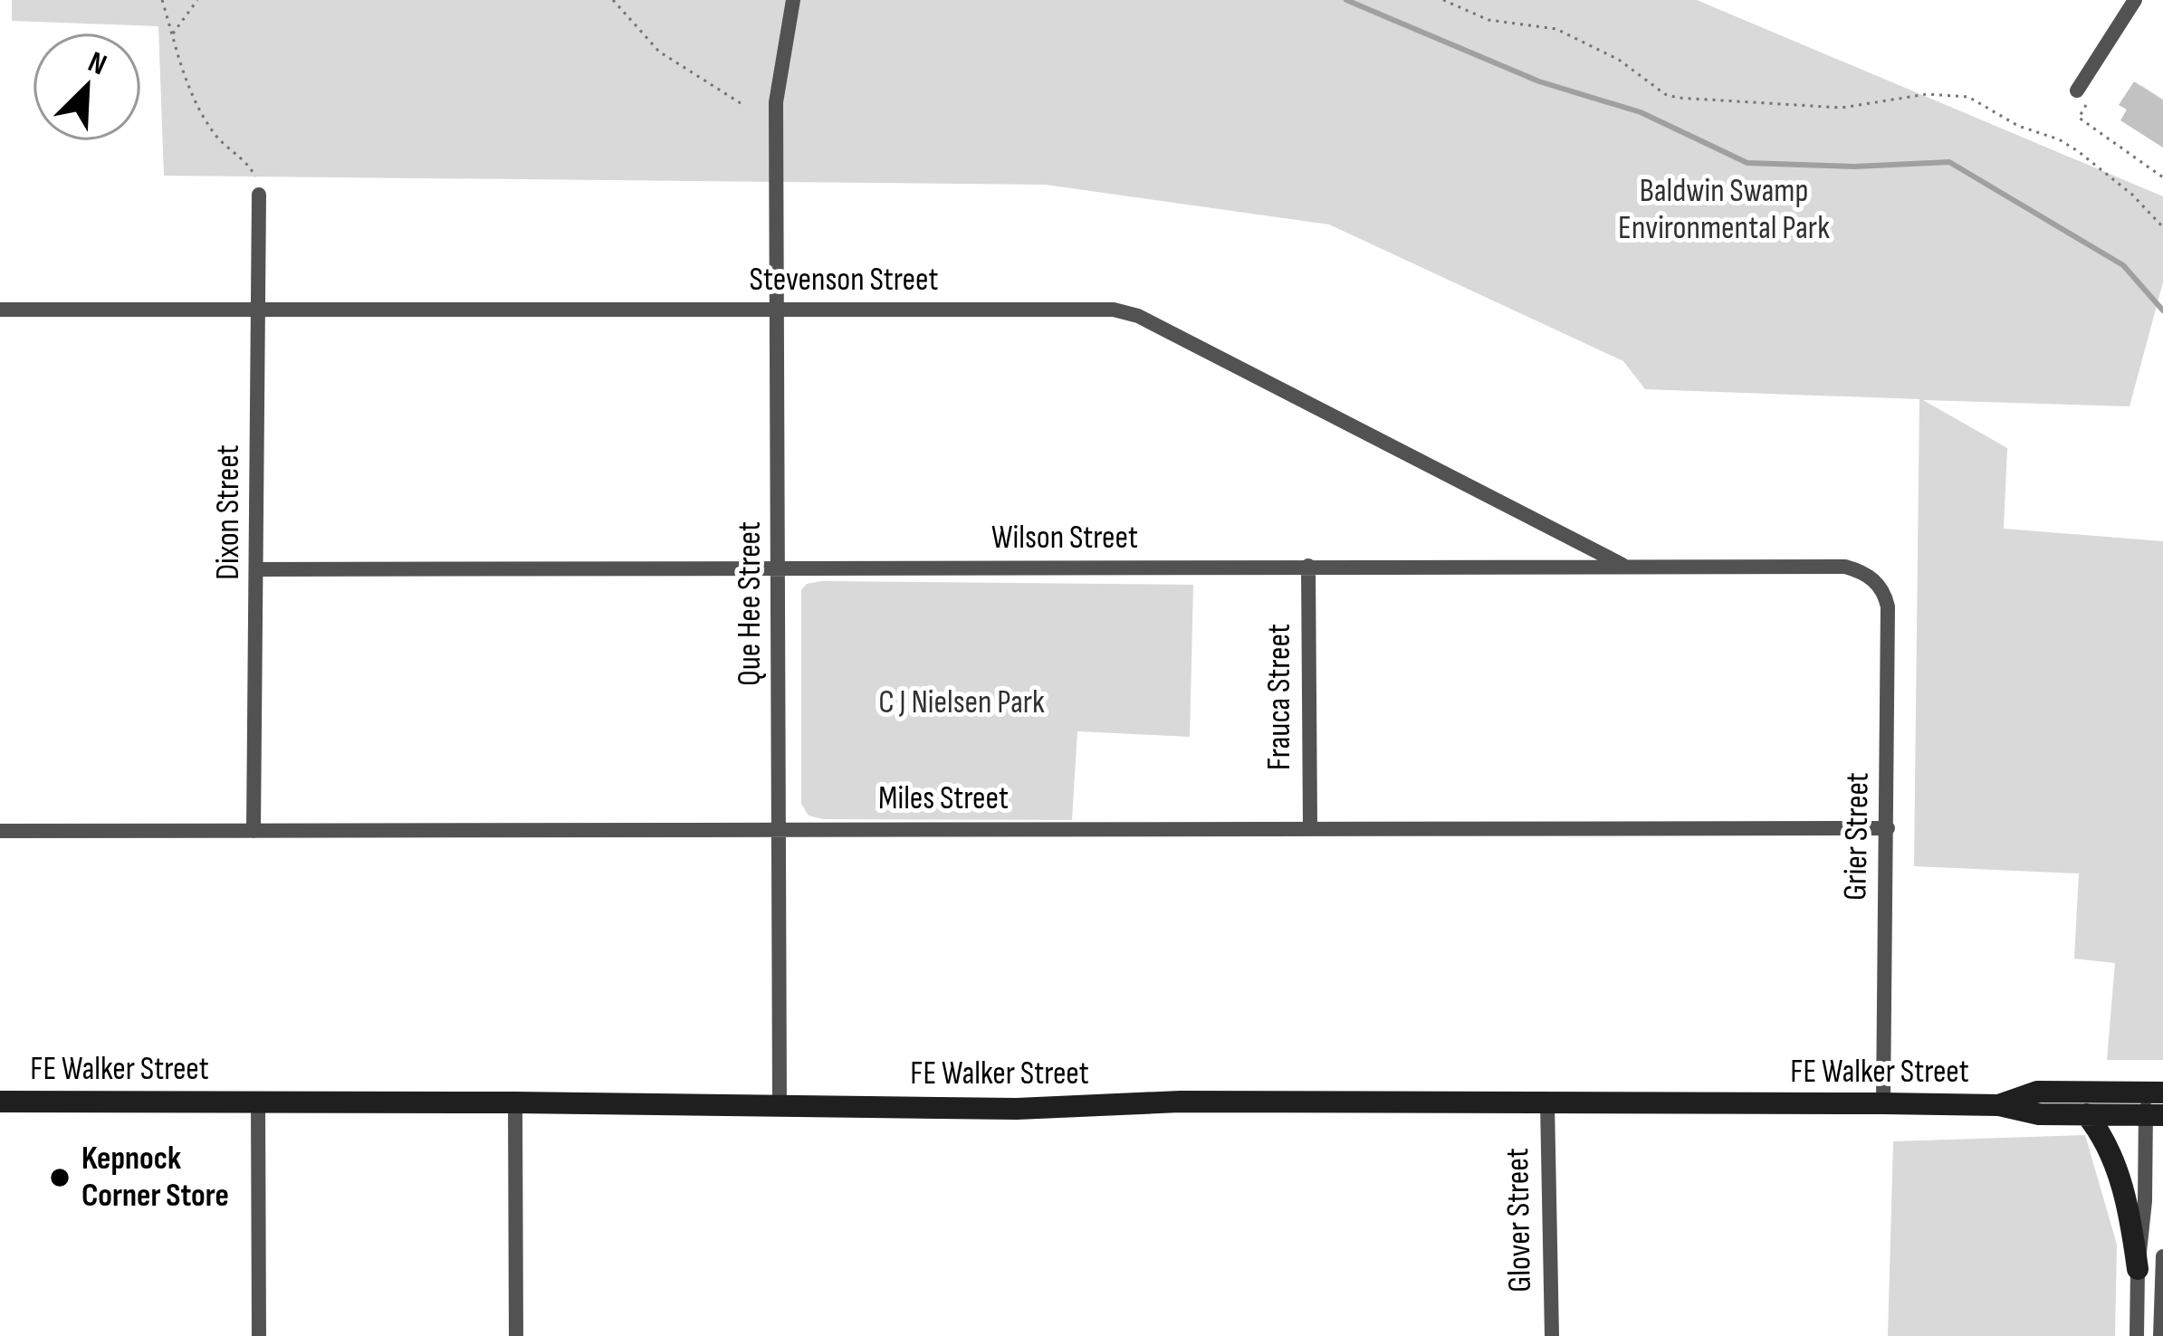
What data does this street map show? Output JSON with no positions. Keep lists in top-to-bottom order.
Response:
{
  "streets": {
    "main road": ["FE Walker Street"],
    "street": [
      "Stevenson Street",
      "Dixon Street",
      "Wilson Street",
      "Que Hee Street",
      "Frauca Street",
      "Miles Street",
      "Grier Street",
      "Glover Street"
    ]
  },
  "crossings": [
    ["Stevenson Street", "Dixon Street"],
    ["Stevenson Street", "Wilson Street"],
    ["Stevenson Street", "Que Hee Street"],
    ["Dixon Street", "Wilson Street"],
    ["Dixon Street", "Miles Street"],
    ["Wilson Street", "Que Hee Street"],
    ["Wilson Street", "Frauca Street"],
    ["Wilson Street", "Grier Street"],
    ["Que Hee Street", "Miles Street"],
    ["Que Hee Street", "FE Walker Street"],
    ["Frauca Street", "Miles Street"],
    ["Miles Street", "Grier Street"],
    ["Grier Street", "FE Walker Street"],
    ["FE Walker Street", "Glover Street"]
  ],
  "parks": ["Baldwin Swamp Environmental Park", "C J Nielsen Park"],
  "places": ["Kepnock Corner Store"],
  "north": "top right"
}
